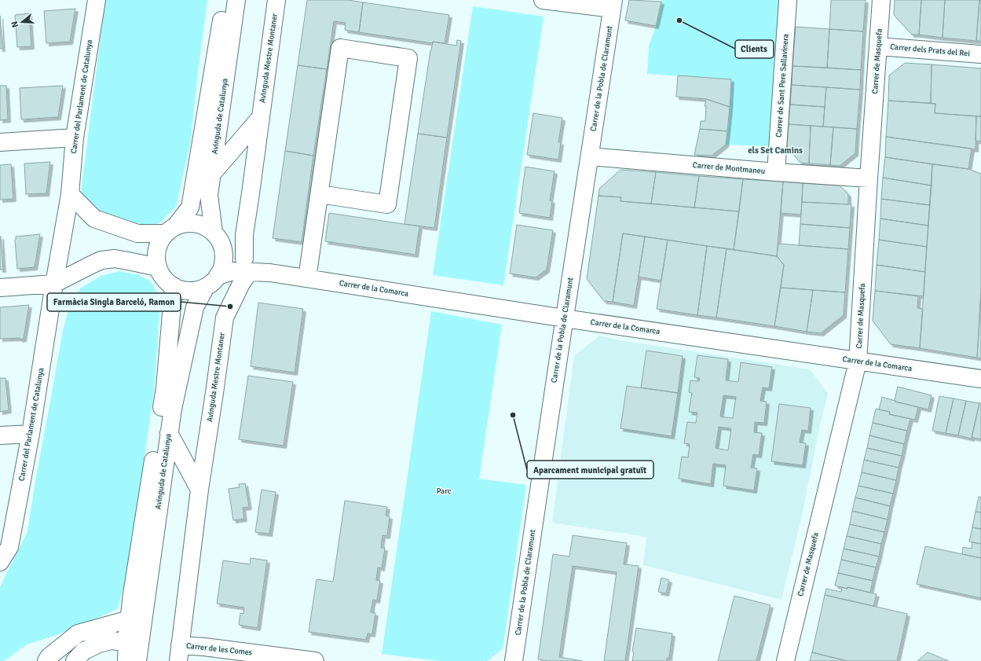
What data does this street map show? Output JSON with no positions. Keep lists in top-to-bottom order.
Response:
{
  "streets": {
    "street": [
      "Carrer dels Prats del Rei",
      "Avinguda Mestre Montaner",
      "Carrer de Masquefa",
      "Carrer de la Pobla de Claramunt",
      "Carrer de Sant Pere Sallavinera",
      "Carrer del Parlament de Catalunya",
      "Avinguda de Catalunya",
      "Carrer de Montmaneu",
      "Carrer de la Comarca",
      "Carrer de les Comes"
    ]
  },
  "crossings": [
    ["Carrer dels Prats del Rei", "Carrer de Masquefa"],
    ["Avinguda Mestre Montaner", "Carrer de la Comarca"],
    ["Avinguda Mestre Montaner", "Carrer de les Comes"],
    ["Carrer de Masquefa", "Carrer de Montmaneu"],
    ["Carrer de Masquefa", "Carrer de la Comarca"],
    ["Carrer de la Pobla de Claramunt", "Carrer de Montmaneu"],
    ["Carrer de la Pobla de Claramunt", "Carrer de la Comarca"],
    ["Carrer de Sant Pere Sallavinera", "Carrer de Montmaneu"],
    ["Avinguda de Catalunya", "Carrer de la Comarca"]
  ],
  "districts": ["els Set Camins"],
  "parks": ["Parc"],
  "places": ["Clients", "Farmàcia Singla Barceló, Ramon", "Aparcament municipal gratuït"],
  "north": "left"
}
